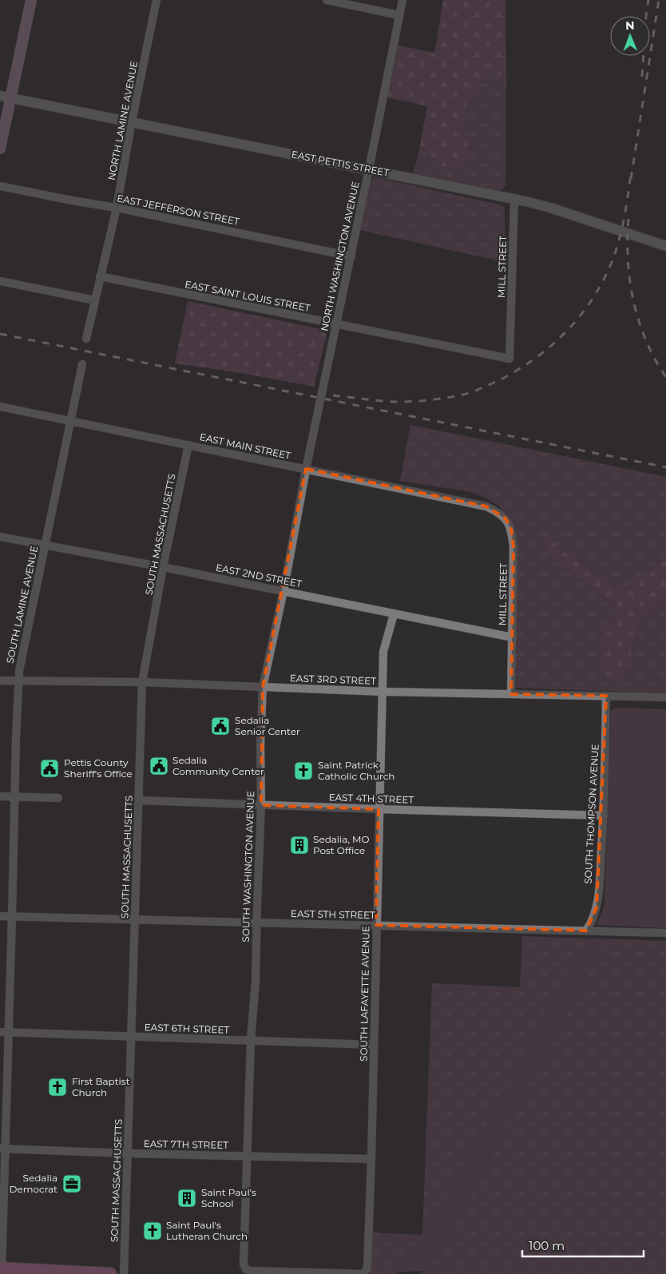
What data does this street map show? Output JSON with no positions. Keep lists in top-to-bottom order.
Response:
{
  "streets": {
    "street": [
      "NORTH LAMINE AVENUE",
      "EAST PETTIS STREET",
      "EAST JEFFERSON STREET",
      "NORTH WASHINGTON AVENUE",
      "MILL STREET",
      "EAST SAINT LOUIS STREET",
      "EAST MAIN STREET",
      "SOUTH MASSACHUSETTS",
      "EAST 2ND STREET",
      "SOUTH LAMINE AVENUE",
      "EAST 3RD STREET",
      "EAST 4TH STREET",
      "SOUTH THOMPSON AVENUE",
      "SOUTH WASHINGTON AVENUE",
      "EAST 5TH STREET",
      "SOUTH LAFAYETTE AVENUE",
      "EAST 6TH STREET",
      "EAST 7TH STREET"
    ]
  },
  "crossings": [
    ["NORTH LAMINE AVENUE", "EAST PETTIS STREET"],
    ["NORTH LAMINE AVENUE", "EAST JEFFERSON STREET"],
    ["NORTH LAMINE AVENUE", "EAST SAINT LOUIS STREET"],
    ["EAST PETTIS STREET", "NORTH WASHINGTON AVENUE"],
    ["EAST PETTIS STREET", "MILL STREET"],
    ["EAST JEFFERSON STREET", "NORTH WASHINGTON AVENUE"],
    ["NORTH WASHINGTON AVENUE", "EAST SAINT LOUIS STREET"],
    ["NORTH WASHINGTON AVENUE", "EAST MAIN STREET"],
    ["NORTH WASHINGTON AVENUE", "SOUTH WASHINGTON AVENUE"],
    ["MILL STREET", "EAST SAINT LOUIS STREET"],
    ["MILL STREET", "EAST MAIN STREET"],
    ["MILL STREET", "EAST 2ND STREET"],
    ["MILL STREET", "EAST 3RD STREET"],
    ["EAST MAIN STREET", "SOUTH MASSACHUSETTS"],
    ["EAST MAIN STREET", "SOUTH LAMINE AVENUE"],
    ["EAST MAIN STREET", "SOUTH WASHINGTON AVENUE"],
    ["SOUTH MASSACHUSETTS", "EAST 2ND STREET"],
    ["SOUTH MASSACHUSETTS", "EAST 3RD STREET"],
    ["SOUTH MASSACHUSETTS", "EAST 4TH STREET"],
    ["SOUTH MASSACHUSETTS", "EAST 5TH STREET"],
    ["SOUTH MASSACHUSETTS", "EAST 6TH STREET"],
    ["SOUTH MASSACHUSETTS", "EAST 7TH STREET"],
    ["EAST 2ND STREET", "SOUTH LAMINE AVENUE"],
    ["EAST 2ND STREET", "SOUTH WASHINGTON AVENUE"],
    ["EAST 2ND STREET", "SOUTH LAFAYETTE AVENUE"],
    ["SOUTH LAMINE AVENUE", "EAST 3RD STREET"],
    ["SOUTH LAMINE AVENUE", "EAST 5TH STREET"],
    ["SOUTH LAMINE AVENUE", "EAST 6TH STREET"],
    ["SOUTH LAMINE AVENUE", "EAST 7TH STREET"],
    ["EAST 3RD STREET", "SOUTH THOMPSON AVENUE"],
    ["EAST 3RD STREET", "SOUTH WASHINGTON AVENUE"],
    ["EAST 3RD STREET", "SOUTH LAFAYETTE AVENUE"],
    ["EAST 4TH STREET", "SOUTH THOMPSON AVENUE"],
    ["EAST 4TH STREET", "SOUTH WASHINGTON AVENUE"],
    ["EAST 4TH STREET", "SOUTH LAFAYETTE AVENUE"],
    ["SOUTH THOMPSON AVENUE", "EAST 5TH STREET"],
    ["SOUTH WASHINGTON AVENUE", "EAST 5TH STREET"],
    ["SOUTH WASHINGTON AVENUE", "SOUTH LAFAYETTE AVENUE"],
    ["SOUTH WASHINGTON AVENUE", "EAST 6TH STREET"],
    ["SOUTH WASHINGTON AVENUE", "EAST 7TH STREET"],
    ["EAST 5TH STREET", "SOUTH LAFAYETTE AVENUE"],
    ["SOUTH LAFAYETTE AVENUE", "EAST 6TH STREET"],
    ["SOUTH LAFAYETTE AVENUE", "EAST 7TH STREET"]
  ],
  "places": {
    "public building": ["Sedalia Senior Center", "Sedalia Community Center", "Pettis County Sheriff's Office"],
    "church": ["Saint Patrick Catholic Church", "First Baptist Church", "Saint Paul's Lutheran Church"],
    "building": ["Sedalia, MO Post Office", "Saint Paul's School"],
    "office": ["Sedalia Democrat"]
  },
  "scale_bar": "100 m",
  "north": "top"
}
